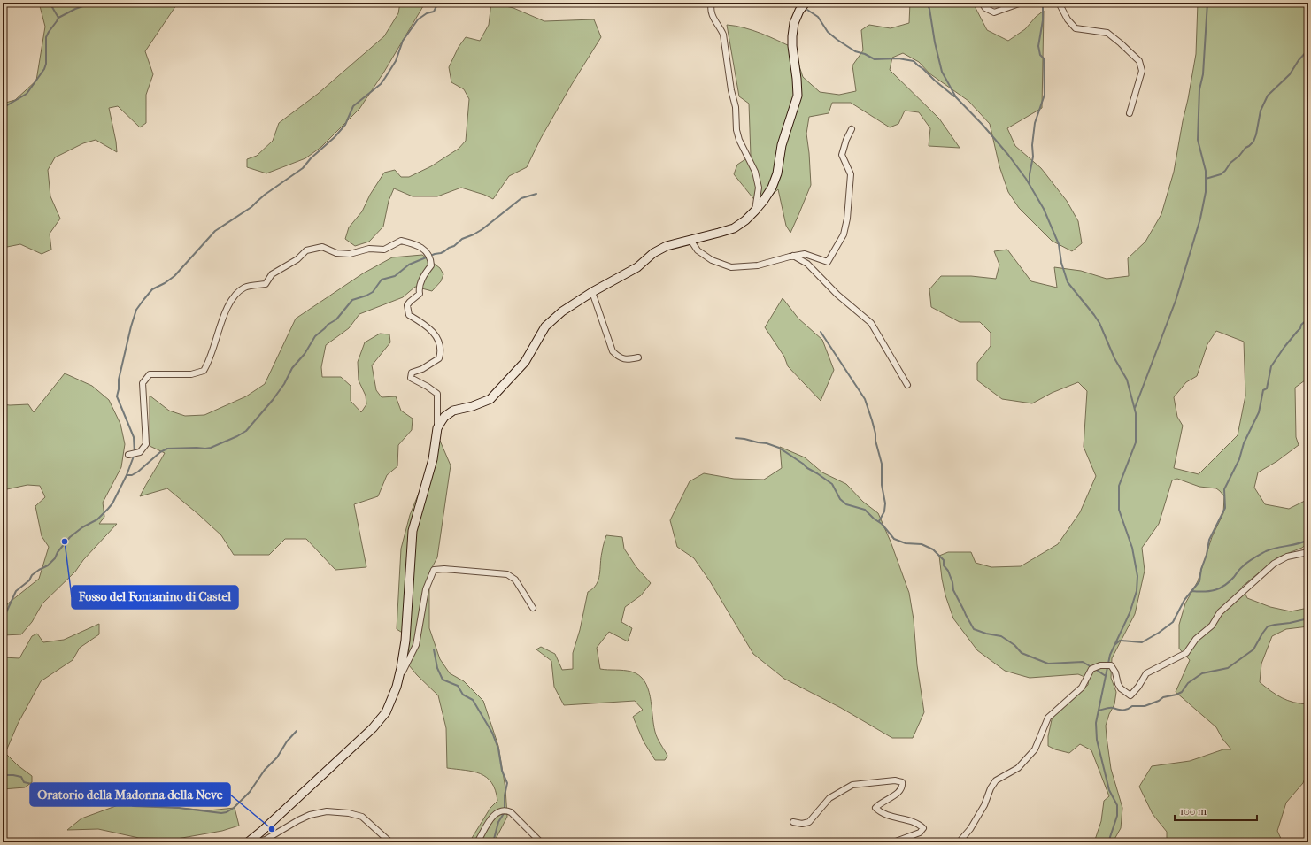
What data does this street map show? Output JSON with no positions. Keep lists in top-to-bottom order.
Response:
{
  "places": ["Fosso del Fontanino di Castel", "Oratorio della Madonna della Neve"],
  "scale_bar": "100 m"
}
